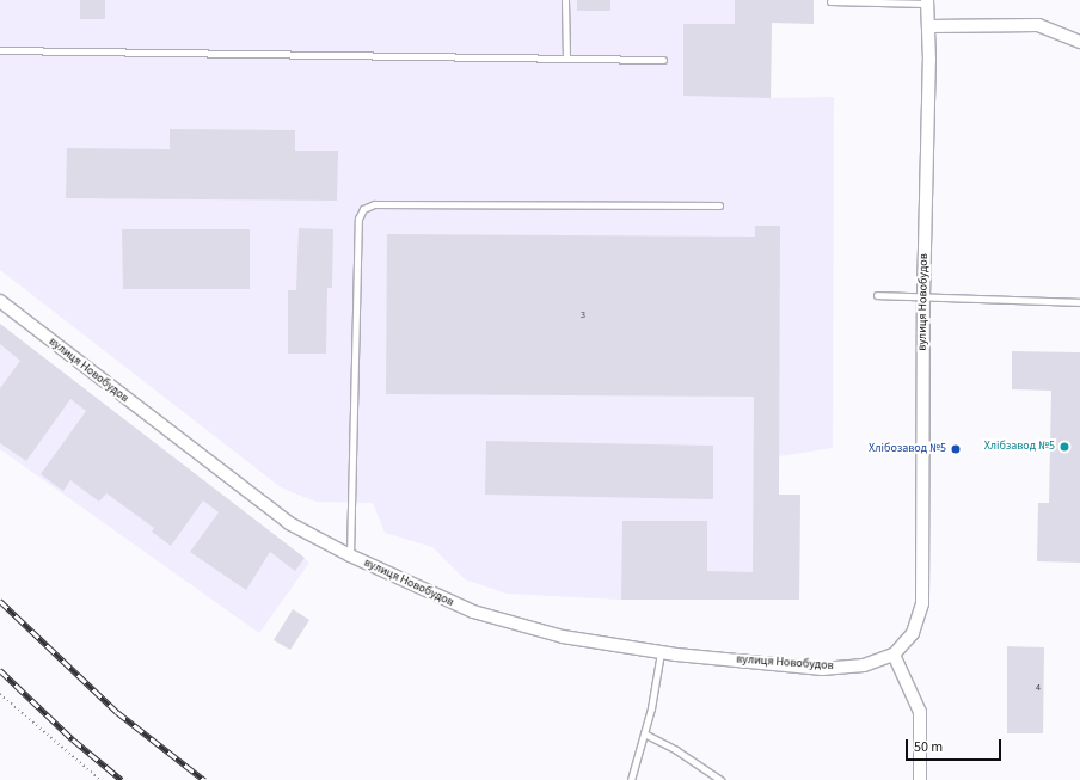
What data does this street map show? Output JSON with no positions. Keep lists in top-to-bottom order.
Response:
{
  "streets": {
    "street": ["вулиця Новобудов"]
  },
  "places": ["Хлібзавод №5", "Хлібозавод №5"],
  "house_numbers": ["3", "4"],
  "scale_bar": "50 m"
}
